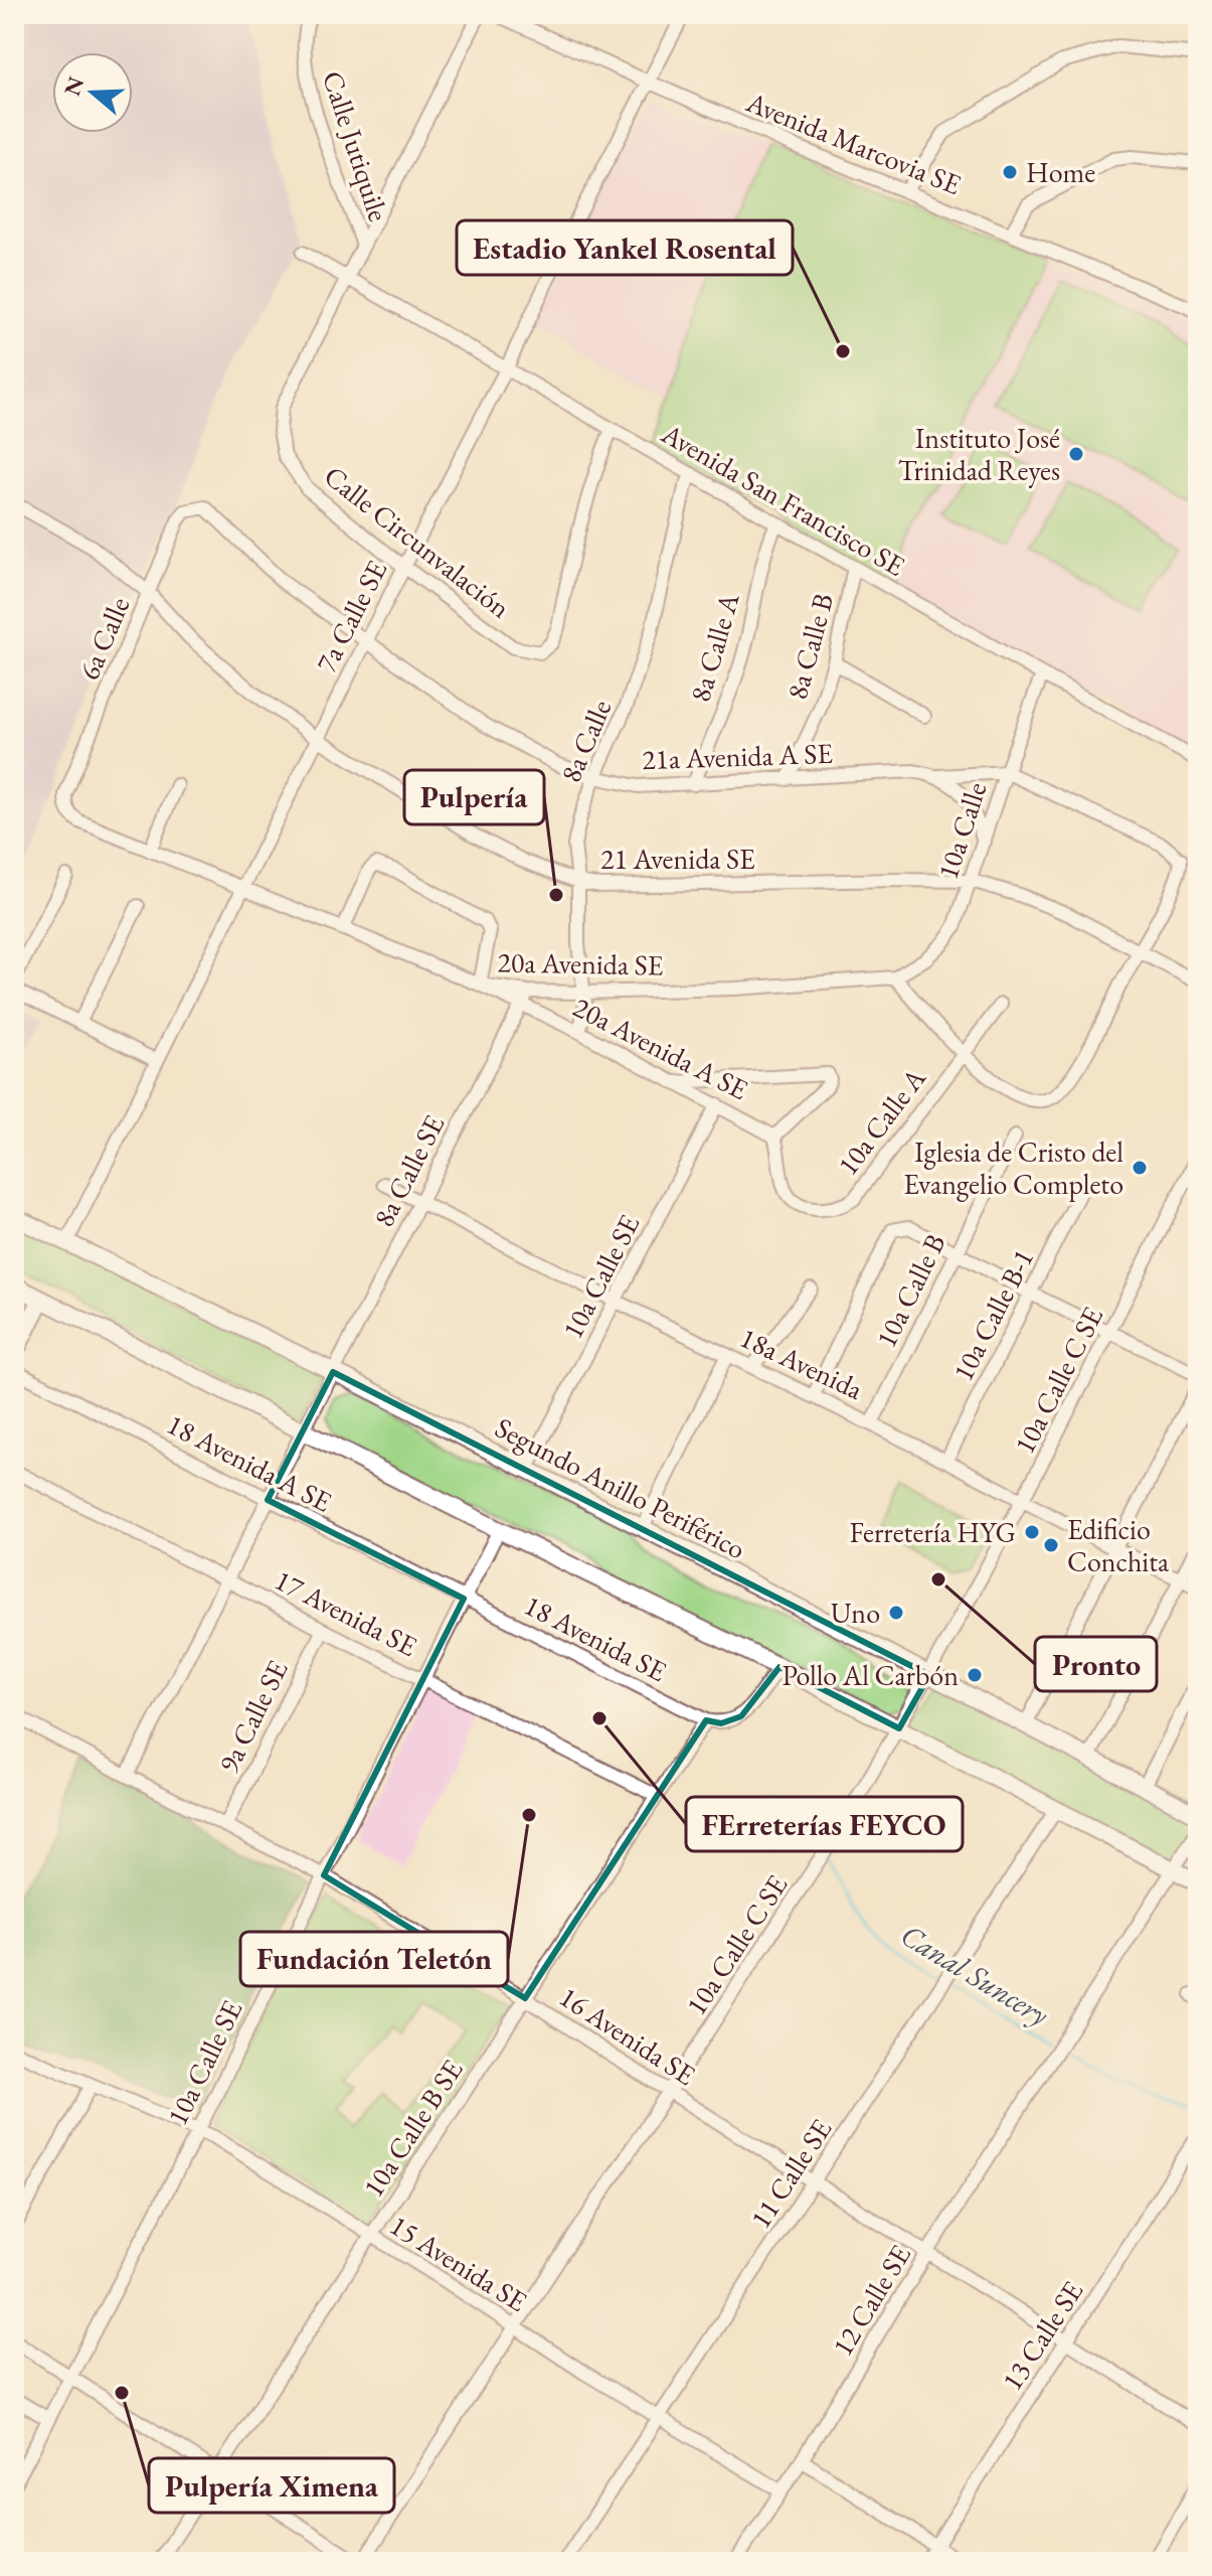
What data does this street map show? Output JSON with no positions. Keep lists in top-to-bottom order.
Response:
{
  "streets": {
    "main road": ["Segundo Anillo Periférico"],
    "street": [
      "Avenida Marcovia SE",
      "Calle Jutiquile",
      "Avenida San Francisco SE",
      "Calle Circunvalación",
      "7a Calle SE",
      "6a Calle",
      "8a Calle B",
      "8a Calle A",
      "8a Calle",
      "21a Avenida A SE",
      "10a Calle",
      "21 Avenida SE",
      "20a Avenida SE",
      "20a Avenida A SE",
      "10a Calle A",
      "8a Calle SE",
      "10a Calle SE",
      "10a Calle B",
      "10a Calle B-1",
      "18a Avenida",
      "10a Calle C SE",
      "18 Avenida A SE",
      "17 Avenida SE",
      "18 Avenida SE",
      "9a Calle SE",
      "16 Avenida SE",
      "10a Calle B SE",
      "11 Calle SE",
      "15 Avenida SE",
      "12 Calle SE",
      "13 Calle SE"
    ]
  },
  "crossings": [
    ["Avenida Marcovia SE", "7a Calle SE"],
    ["Calle Jutiquile", "Calle Circunvalación"],
    ["Avenida San Francisco SE", "Calle Circunvalación"],
    ["Avenida San Francisco SE", "7a Calle SE"],
    ["Avenida San Francisco SE", "8a Calle B"],
    ["Avenida San Francisco SE", "8a Calle A"],
    ["Avenida San Francisco SE", "8a Calle"],
    ["Avenida San Francisco SE", "10a Calle"],
    ["Calle Circunvalación", "7a Calle SE"],
    ["7a Calle SE", "21a Avenida A SE"],
    ["7a Calle SE", "21 Avenida SE"],
    ["7a Calle SE", "20a Avenida SE"],
    ["7a Calle SE", "Segundo Anillo Periférico"],
    ["6a Calle", "21a Avenida A SE"],
    ["6a Calle", "21 Avenida SE"],
    ["6a Calle", "20a Avenida SE"],
    ["8a Calle B", "21a Avenida A SE"],
    ["8a Calle A", "21a Avenida A SE"],
    ["8a Calle", "21a Avenida A SE"],
    ["8a Calle", "21 Avenida SE"],
    ["8a Calle", "20a Avenida SE"],
    ["8a Calle", "20a Avenida A SE"],
    ["10a Calle", "21 Avenida SE"],
    ["10a Calle", "20a Avenida SE"],
    ["20a Avenida SE", "20a Avenida A SE"],
    ["20a Avenida SE", "8a Calle SE"],
    ["20a Avenida A SE", "10a Calle A"],
    ["20a Avenida A SE", "8a Calle SE"],
    ["20a Avenida A SE", "10a Calle SE"],
    ["8a Calle SE", "18a Avenida"],
    ["8a Calle SE", "Segundo Anillo Periférico"],
    ["10a Calle SE", "18a Avenida"],
    ["10a Calle SE", "18 Avenida A SE"],
    ["10a Calle SE", "Segundo Anillo Periférico"],
    ["10a Calle SE", "17 Avenida SE"],
    ["10a Calle SE", "18 Avenida SE"],
    ["10a Calle SE", "16 Avenida SE"],
    ["10a Calle SE", "15 Avenida SE"],
    ["10a Calle B", "18a Avenida"],
    ["10a Calle B-1", "18a Avenida"],
    ["18a Avenida", "10a Calle C SE"],
    ["10a Calle C SE", "Segundo Anillo Periférico"],
    ["10a Calle C SE", "16 Avenida SE"],
    ["10a Calle C SE", "15 Avenida SE"],
    ["18 Avenida A SE", "18 Avenida SE"],
    ["17 Avenida SE", "9a Calle SE"],
    ["17 Avenida SE", "10a Calle B SE"],
    ["18 Avenida SE", "10a Calle B SE"],
    ["9a Calle SE", "16 Avenida SE"],
    ["16 Avenida SE", "10a Calle B SE"],
    ["16 Avenida SE", "11 Calle SE"],
    ["16 Avenida SE", "12 Calle SE"],
    ["16 Avenida SE", "13 Calle SE"],
    ["10a Calle B SE", "15 Avenida SE"],
    ["11 Calle SE", "15 Avenida SE"],
    ["15 Avenida SE", "12 Calle SE"]
  ],
  "water": ["Canal Suncery"],
  "places": [
    "Home",
    "Estadio Yankel Rosental",
    "Instituto José Trinidad Reyes",
    "Pulpería",
    "Iglesia de Cristo del Evangelio Completo",
    "Ferretería HYG",
    "Edificio Conchita",
    "Pronto",
    "Uno",
    "Pollo Al Carbón",
    "FErreterías FEYCO",
    "Fundación Teletón",
    "Pulpería Ximena"
  ],
  "north": "left"
}
